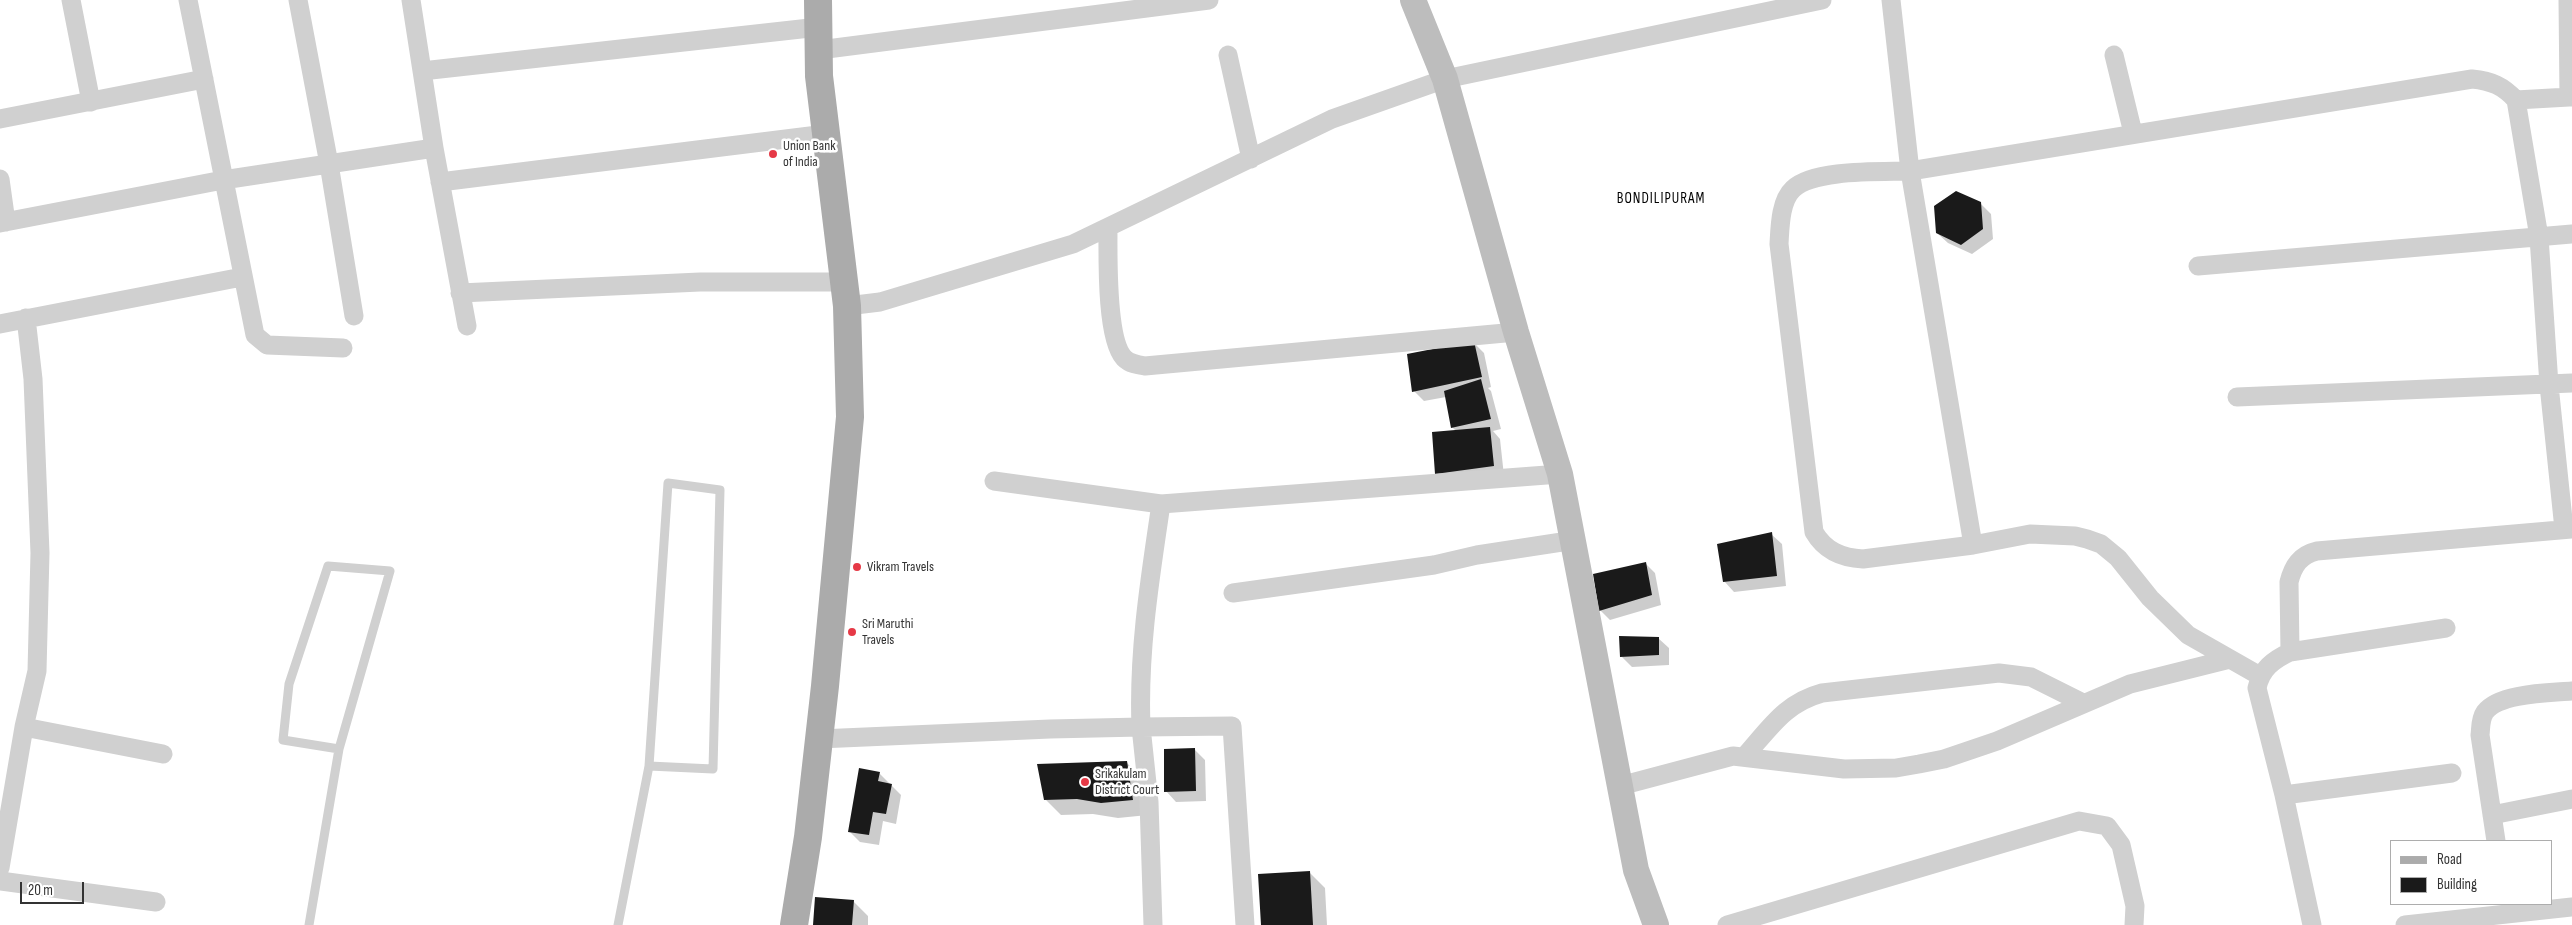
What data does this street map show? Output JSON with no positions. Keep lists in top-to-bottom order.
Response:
{
  "districts": ["BONDILIPURAM"],
  "places": [
    "Union Bank of India",
    "Vikram Travels",
    "Sri Maruthi Travels",
    "Srikakulam District Court"
  ],
  "legend": ["Road", "Building"],
  "scale_bar": "20 m"
}
